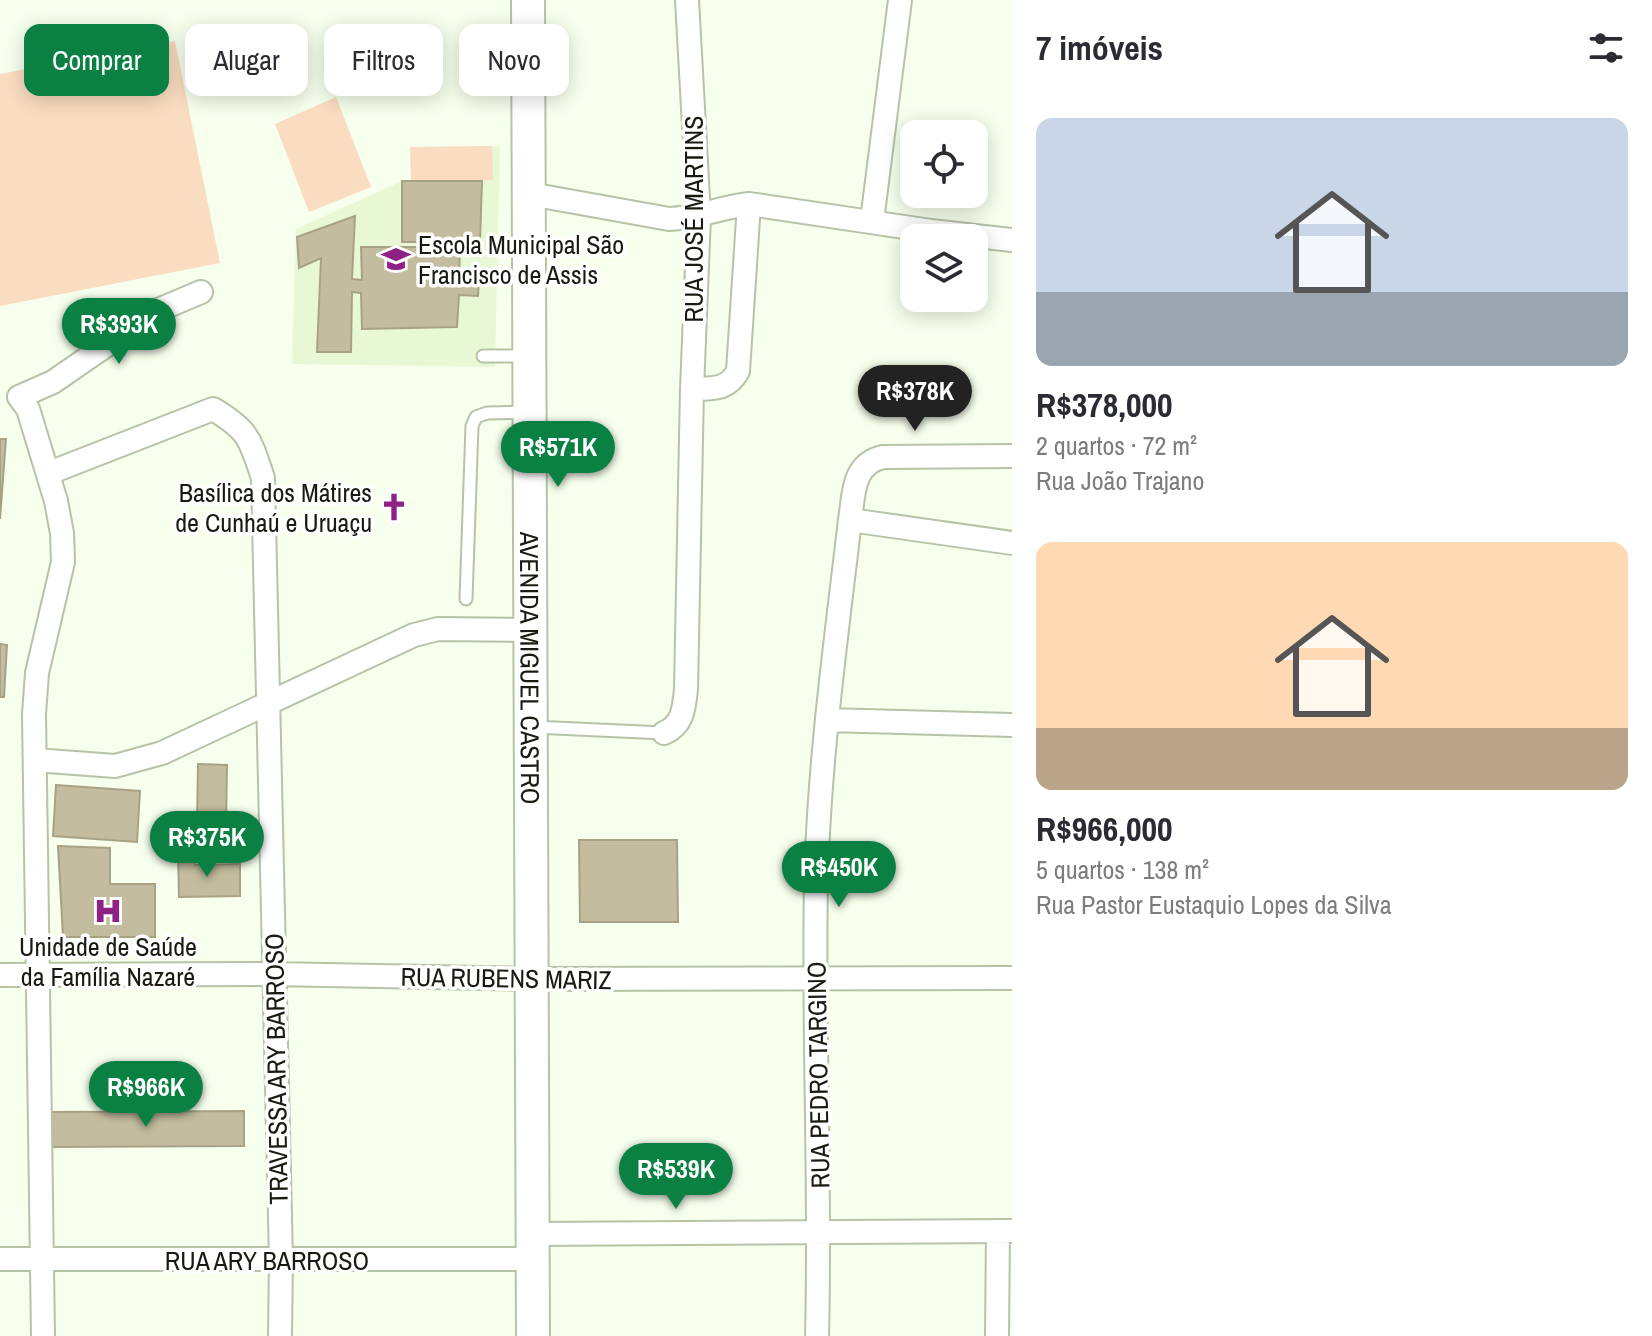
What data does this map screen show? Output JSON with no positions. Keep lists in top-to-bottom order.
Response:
{
  "streets": {
    "main road": ["AVENIDA MIGUEL CASTRO"],
    "street": [
      "RUA JOSÉ MARTINS",
      "RUA RUBENS MARIZ",
      "TRAVESSA ARY BARROSO",
      "RUA PEDRO TARGINO",
      "RUA ARY BARROSO"
    ]
  },
  "crossings": [
    ["AVENIDA MIGUEL CASTRO", "RUA RUBENS MARIZ"],
    ["AVENIDA MIGUEL CASTRO", "RUA ARY BARROSO"],
    ["RUA RUBENS MARIZ", "TRAVESSA ARY BARROSO"],
    ["RUA RUBENS MARIZ", "RUA PEDRO TARGINO"],
    ["TRAVESSA ARY BARROSO", "RUA ARY BARROSO"],
    ["RUA PEDRO TARGINO", "RUA ARY BARROSO"]
  ],
  "places": {
    "school or university": ["Escola Municipal São Francisco de Assis"],
    "church": ["Basílica dos Mátires de Cunhaú e Uruaçu"],
    "hospital": ["Unidade de Saúde da Família Nazaré"]
  },
  "page": {
    "heading": "7 imóveis",
    "chip": [
      "Comprar",
      "Alugar",
      "Filtros",
      "Novo"
    ],
    "list": [
      {
        "name": "R$378,000",
        "note": "2 quartos · 72 m² · Rua João Trajano"
      },
      {
        "name": "R$966,000",
        "note": "5 quartos · 138 m² · Rua Pastor Eustaquio Lopes da Silva"
      }
    ],
    "price": [
      "R$393K",
      "R$378K",
      "R$571K",
      "R$375K",
      "R$450K",
      "R$966K",
      "R$539K"
    ]
  }
}
